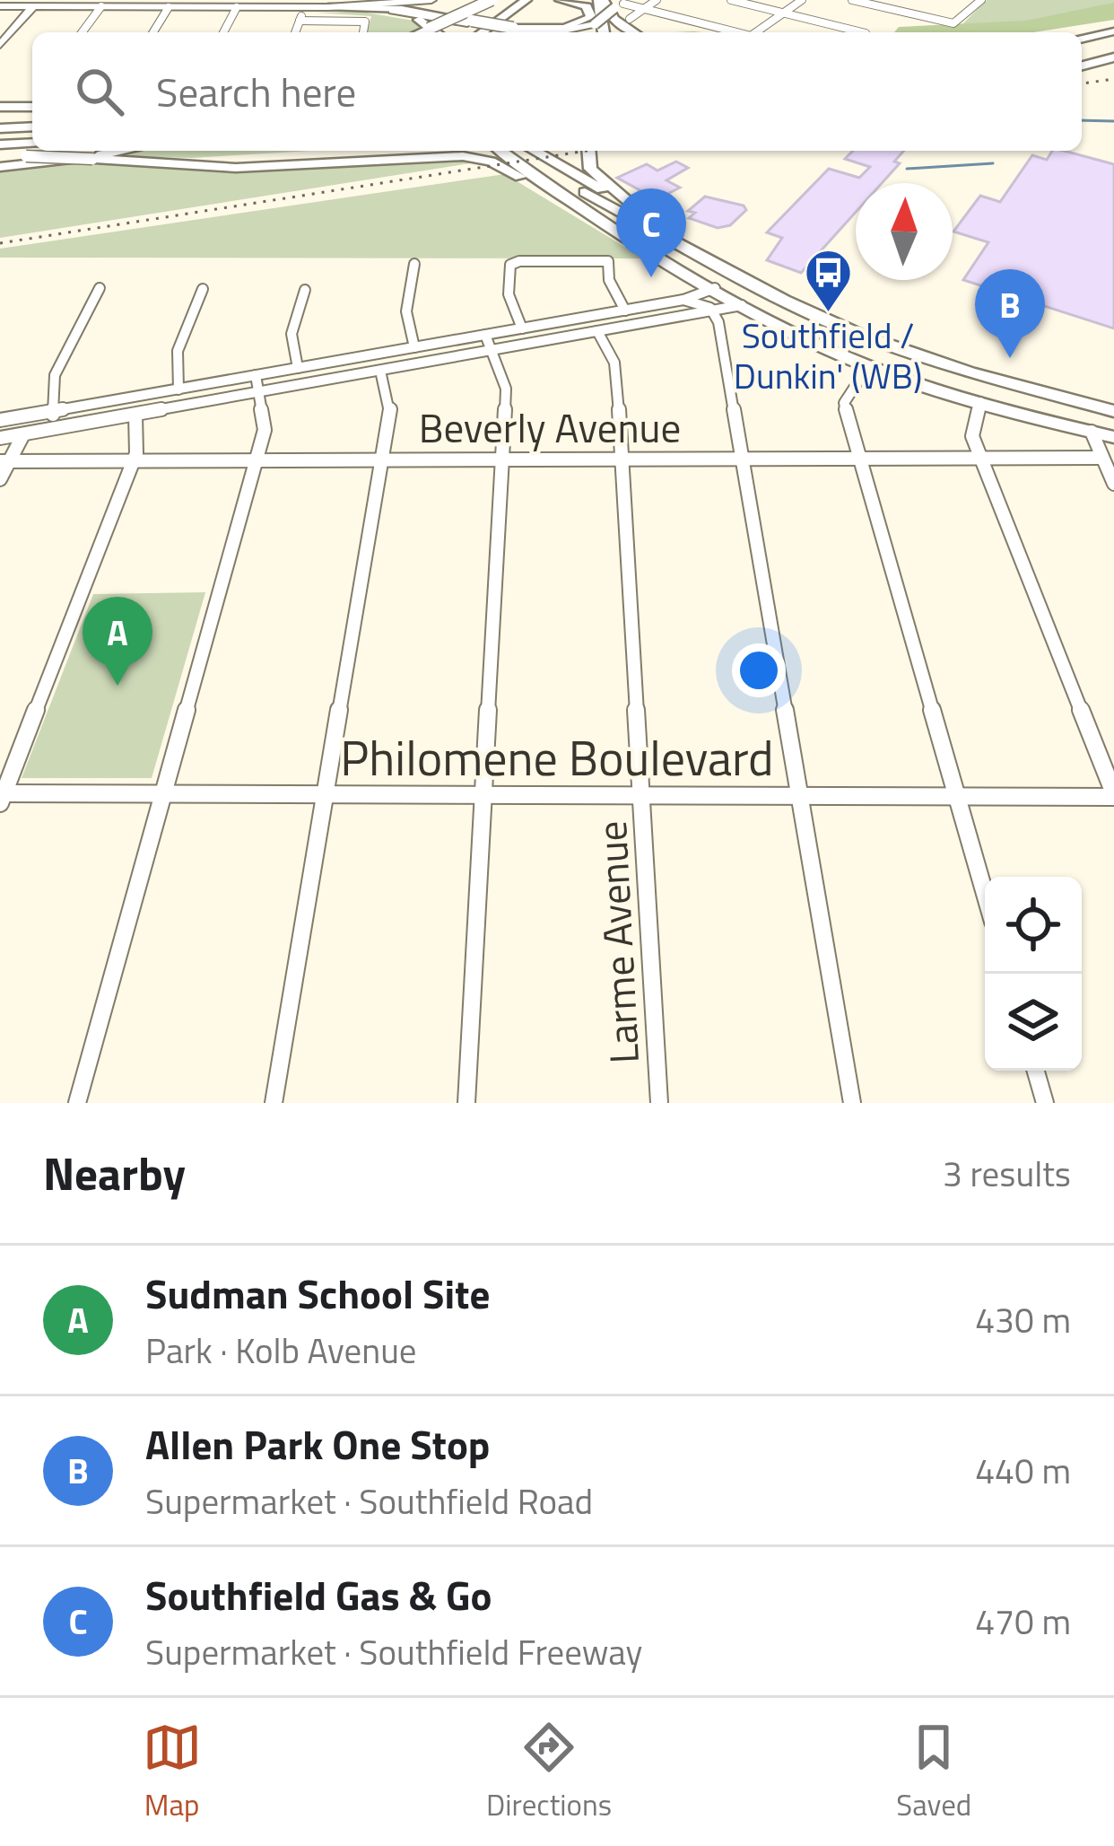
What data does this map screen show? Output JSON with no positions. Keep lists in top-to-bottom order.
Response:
{
  "streets": {
    "street": ["Beverly Avenue", "Philomene Boulevard", "Larme Avenue"]
  },
  "crossings": [
    ["Beverly Avenue", "Larme Avenue"],
    ["Philomene Boulevard", "Larme Avenue"]
  ],
  "places": {
    "bus stop": ["Southfield / Dunkin' (WB)"]
  },
  "north": "top",
  "page": {
    "search": "Search here",
    "pins": ["C", "B", "A"],
    "heading": ["Nearby", "3 results"],
    "list": [
      {
        "mark": "A",
        "name": "Sudman School Site",
        "note": "Park · Kolb Avenue",
        "value": "430 m"
      },
      {
        "mark": "B",
        "name": "Allen Park One Stop",
        "note": "Supermarket · Southfield Road",
        "value": "440 m"
      },
      {
        "mark": "C",
        "name": "Southfield Gas & Go",
        "note": "Supermarket · Southfield Freeway",
        "value": "470 m"
      }
    ],
    "nav": ["Map", "Directions", "Saved"]
  }
}
